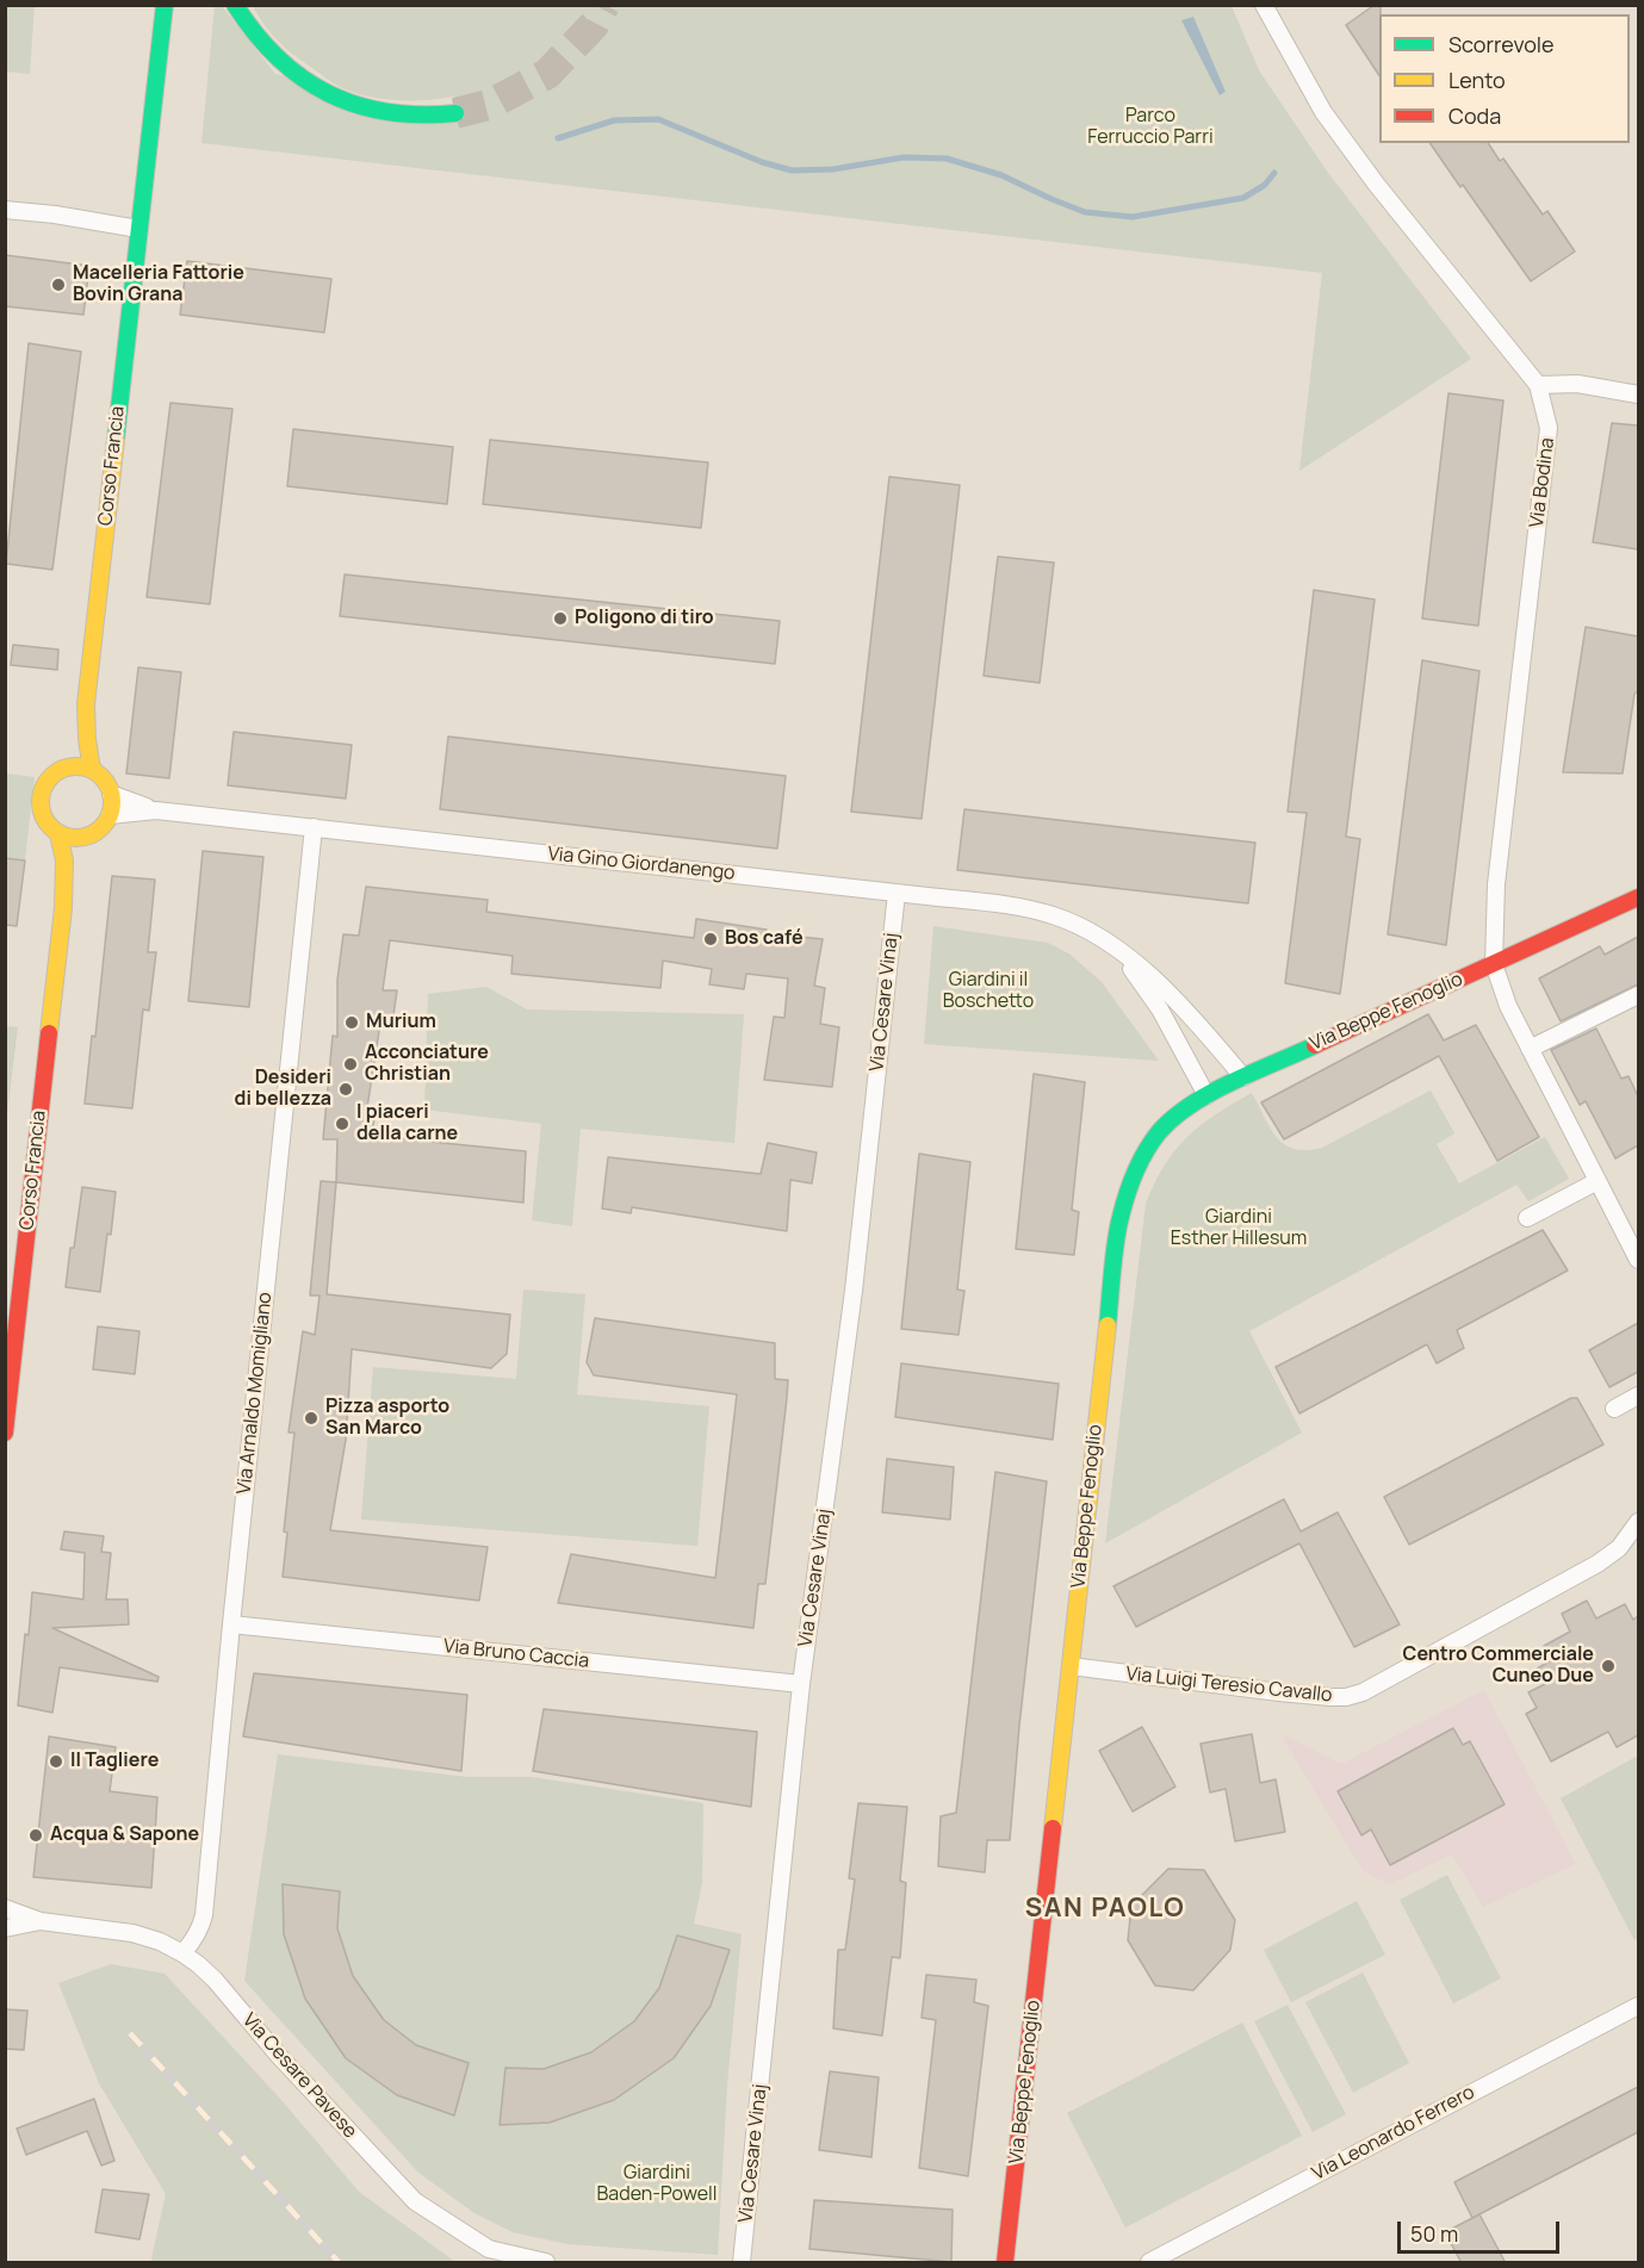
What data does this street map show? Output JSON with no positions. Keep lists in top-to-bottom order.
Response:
{
  "streets": {
    "main road": ["Corso Francia", "Via Beppe Fenoglio"],
    "street": [
      "Via Bodina",
      "Via Gino Giordanengo",
      "Via Cesare Vinaj",
      "Via Arnaldo Momigliano",
      "Via Bruno Caccia",
      "Via Luigi Teresio Cavallo",
      "Via Cesare Pavese",
      "Via Leonardo Ferrero"
    ]
  },
  "crossings": [
    ["Corso Francia", "Via Gino Giordanengo"],
    ["Via Bodina", "Via Beppe Fenoglio"],
    ["Via Gino Giordanengo", "Via Cesare Vinaj"],
    ["Via Gino Giordanengo", "Via Beppe Fenoglio"],
    ["Via Gino Giordanengo", "Via Arnaldo Momigliano"],
    ["Via Cesare Vinaj", "Via Bruno Caccia"],
    ["Via Beppe Fenoglio", "Via Luigi Teresio Cavallo"],
    ["Via Arnaldo Momigliano", "Via Bruno Caccia"],
    ["Via Arnaldo Momigliano", "Via Cesare Pavese"]
  ],
  "districts": ["SAN PAOLO"],
  "parks": [
    "Parco Ferruccio Parri",
    "Giardini il Boschetto",
    "Giardini Esther Hillesum",
    "Giardini Baden-Powell"
  ],
  "places": [
    "Macelleria Fattorie Bovin Grana",
    "Poligono di tiro",
    "Bos café",
    "Murium",
    "Acconciature Christian",
    "Desideri di bellezza",
    "I piaceri della carne",
    "Pizza asporto San Marco",
    "Centro Commerciale Cuneo Due",
    "Il Tagliere",
    "Acqua & Sapone"
  ],
  "legend": ["Scorrevole", "Lento", "Coda"],
  "scale_bar": "50 m"
}
